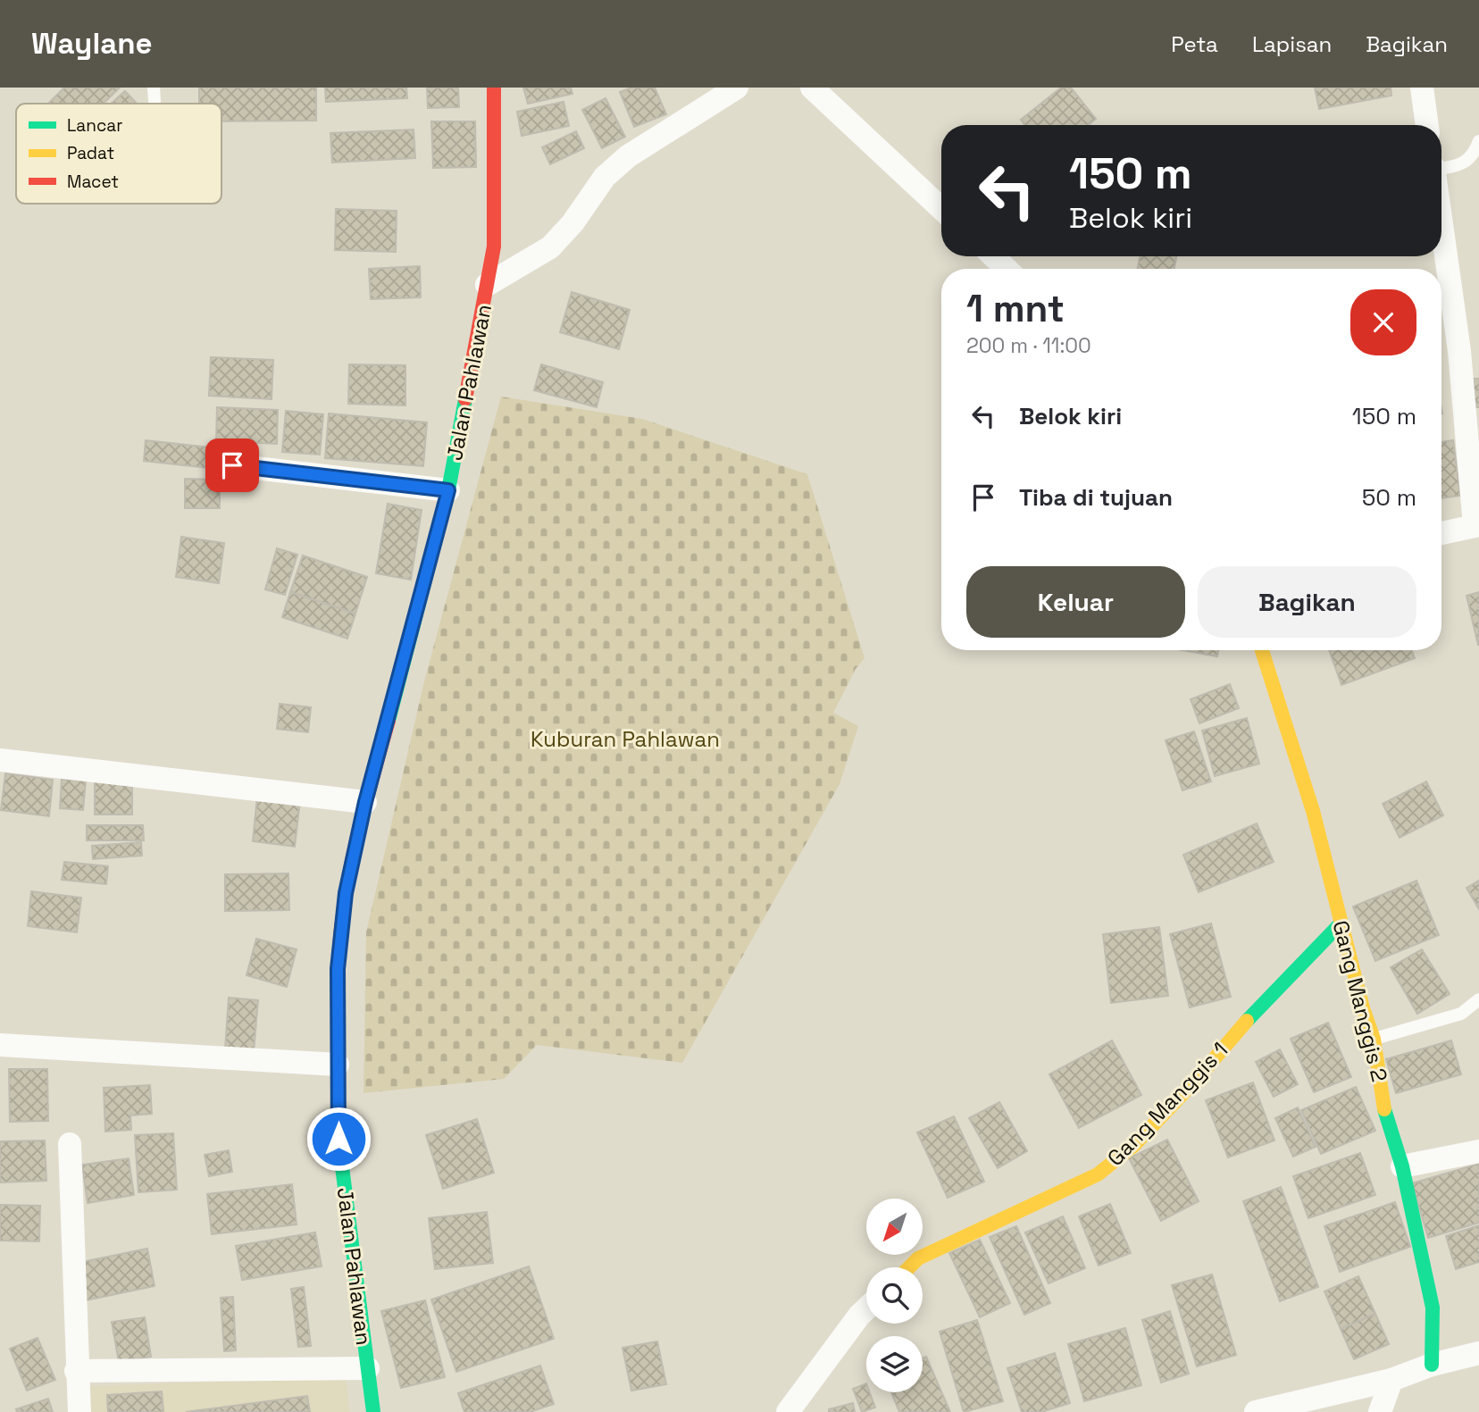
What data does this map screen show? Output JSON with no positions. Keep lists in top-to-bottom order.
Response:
{
  "streets": {
    "main road": ["Jalan Pahlawan", "Gang Manggis 2", "Gang Manggis 1"]
  },
  "crossings": [
    ["Gang Manggis 2", "Gang Manggis 1"]
  ],
  "parks": ["Kuburan Pahlawan"],
  "legend": ["Lancar", "Padat", "Macet"],
  "north": "bottom left",
  "page": {
    "header": "Waylane",
    "nav": ["Peta", "Lapisan", "Bagikan"],
    "turn": ["150 m", "Belok kiri"],
    "heading": ["1 mnt", "200 m · 11:00"],
    "list": [
      {
        "name": "Belok kiri",
        "value": "150 m"
      },
      {
        "name": "Tiba di tujuan",
        "value": "50 m"
      }
    ],
    "buttons": ["Keluar", "Bagikan"]
  }
}
